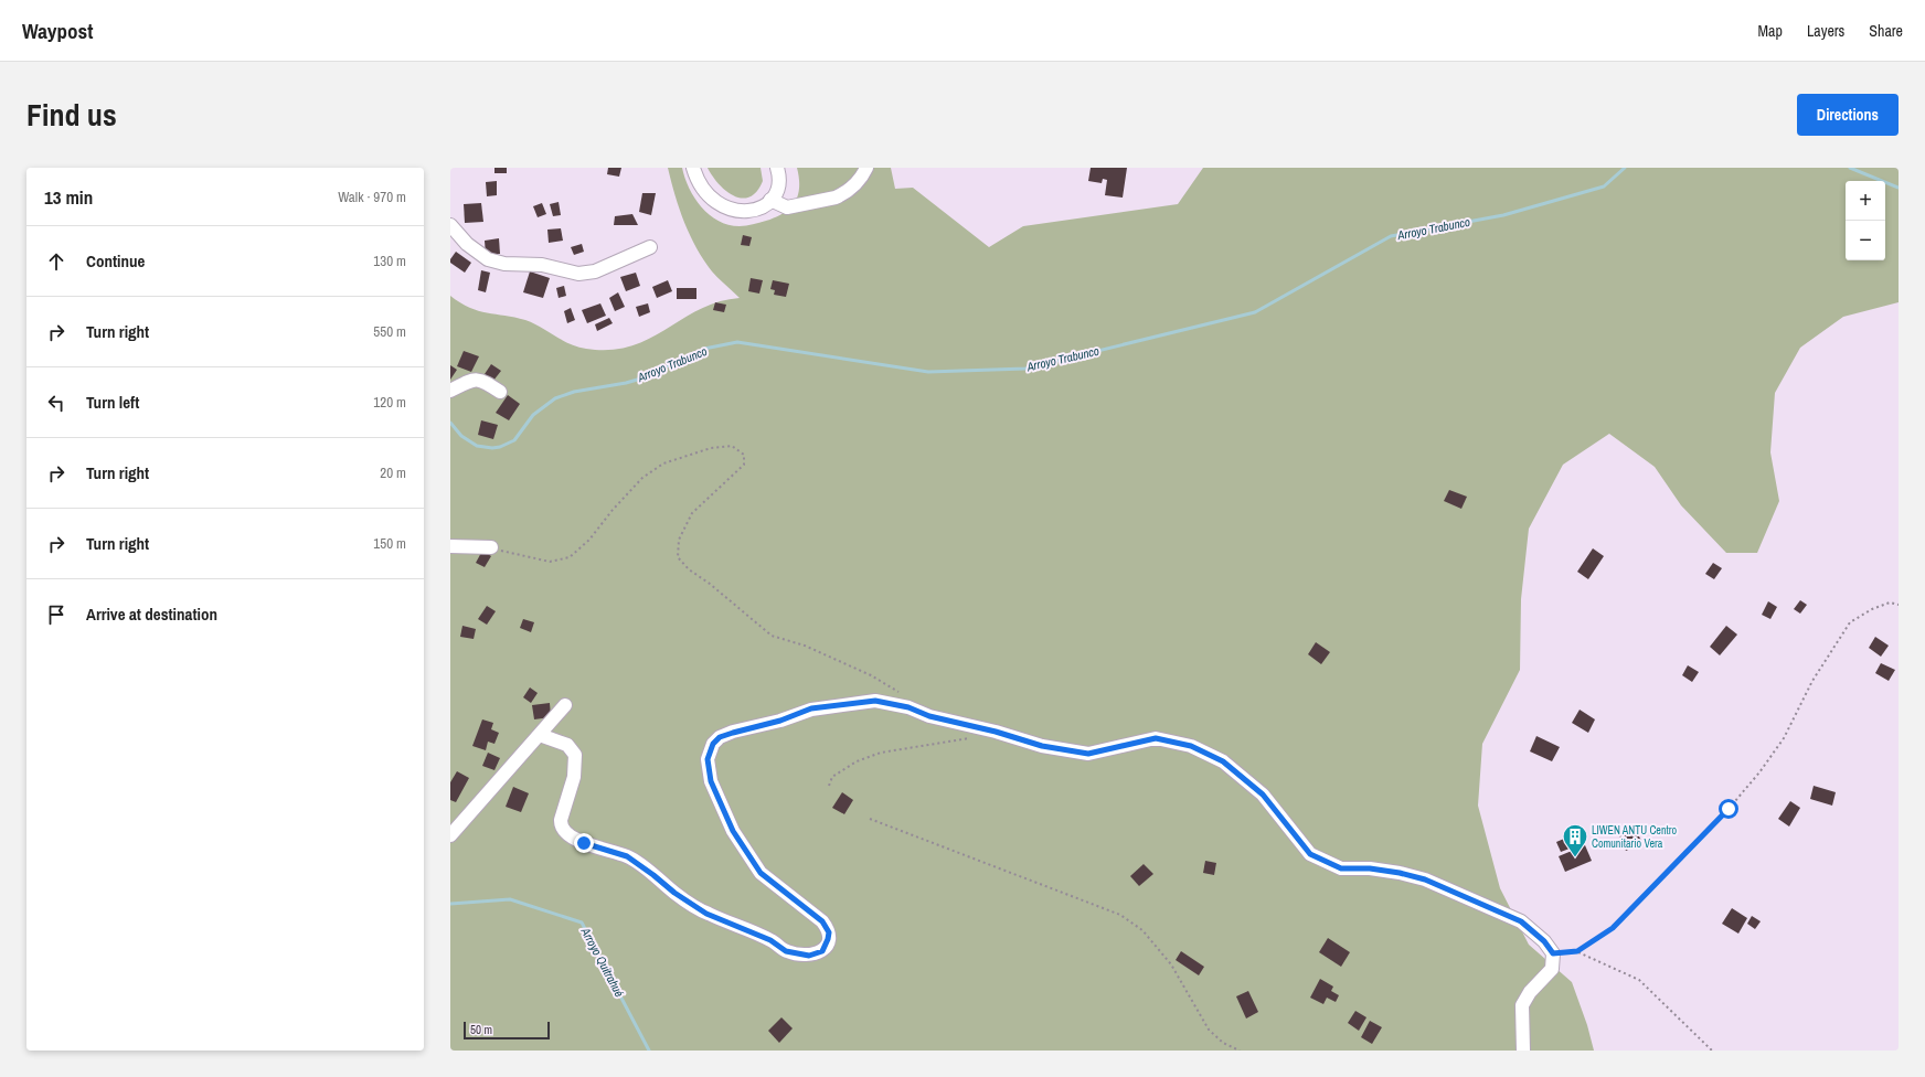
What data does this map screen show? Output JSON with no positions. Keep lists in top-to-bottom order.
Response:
{
  "water": ["Arroyo Trabunco", "Arroyo Quitrahué"],
  "places": {
    "building": ["LIWEN ANTU Centro Comunitario Vera"]
  },
  "scale_bar": "50 m",
  "page": {
    "header": "Waypost",
    "nav": ["Map", "Layers", "Share"],
    "title": "Find us",
    "buttons": "Directions",
    "heading": ["13 min", "Walk · 970 m"],
    "map_buttons": ["+", "−"],
    "list": [
      ["Continue", "130 m"],
      ["Turn right", "550 m"],
      ["Turn left", "120 m"],
      ["Turn right", "20 m"],
      ["Turn right", "150 m"],
      "Arrive at destination"
    ],
    "scale": "50 m"
  }
}
